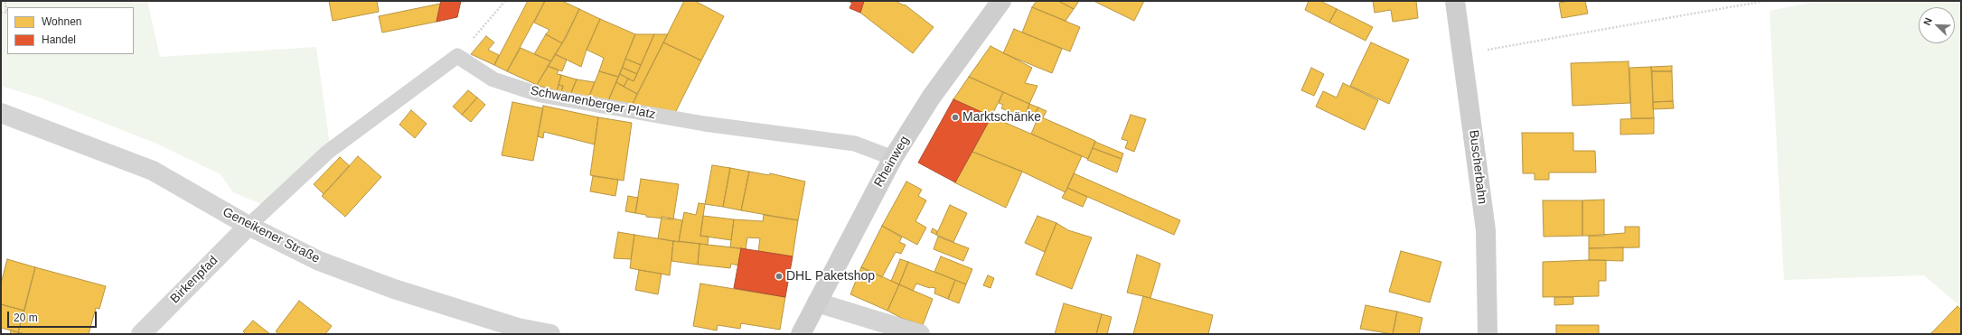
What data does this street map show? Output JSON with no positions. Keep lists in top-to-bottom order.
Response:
{
  "streets": {
    "main road": ["Rheinweg", "Buscherbahn"],
    "street": ["Geneikener Straße", "Birkenpfad"],
    "lane": ["Schwanenberger Platz"]
  },
  "crossings": [
    ["Schwanenberger Platz", "Rheinweg"],
    ["Geneikener Straße", "Birkenpfad"]
  ],
  "places": ["Marktschänke", "DHL Paketshop"],
  "legend": ["Wohnen", "Handel"],
  "scale_bar": "20 m",
  "north": "top left"
}
